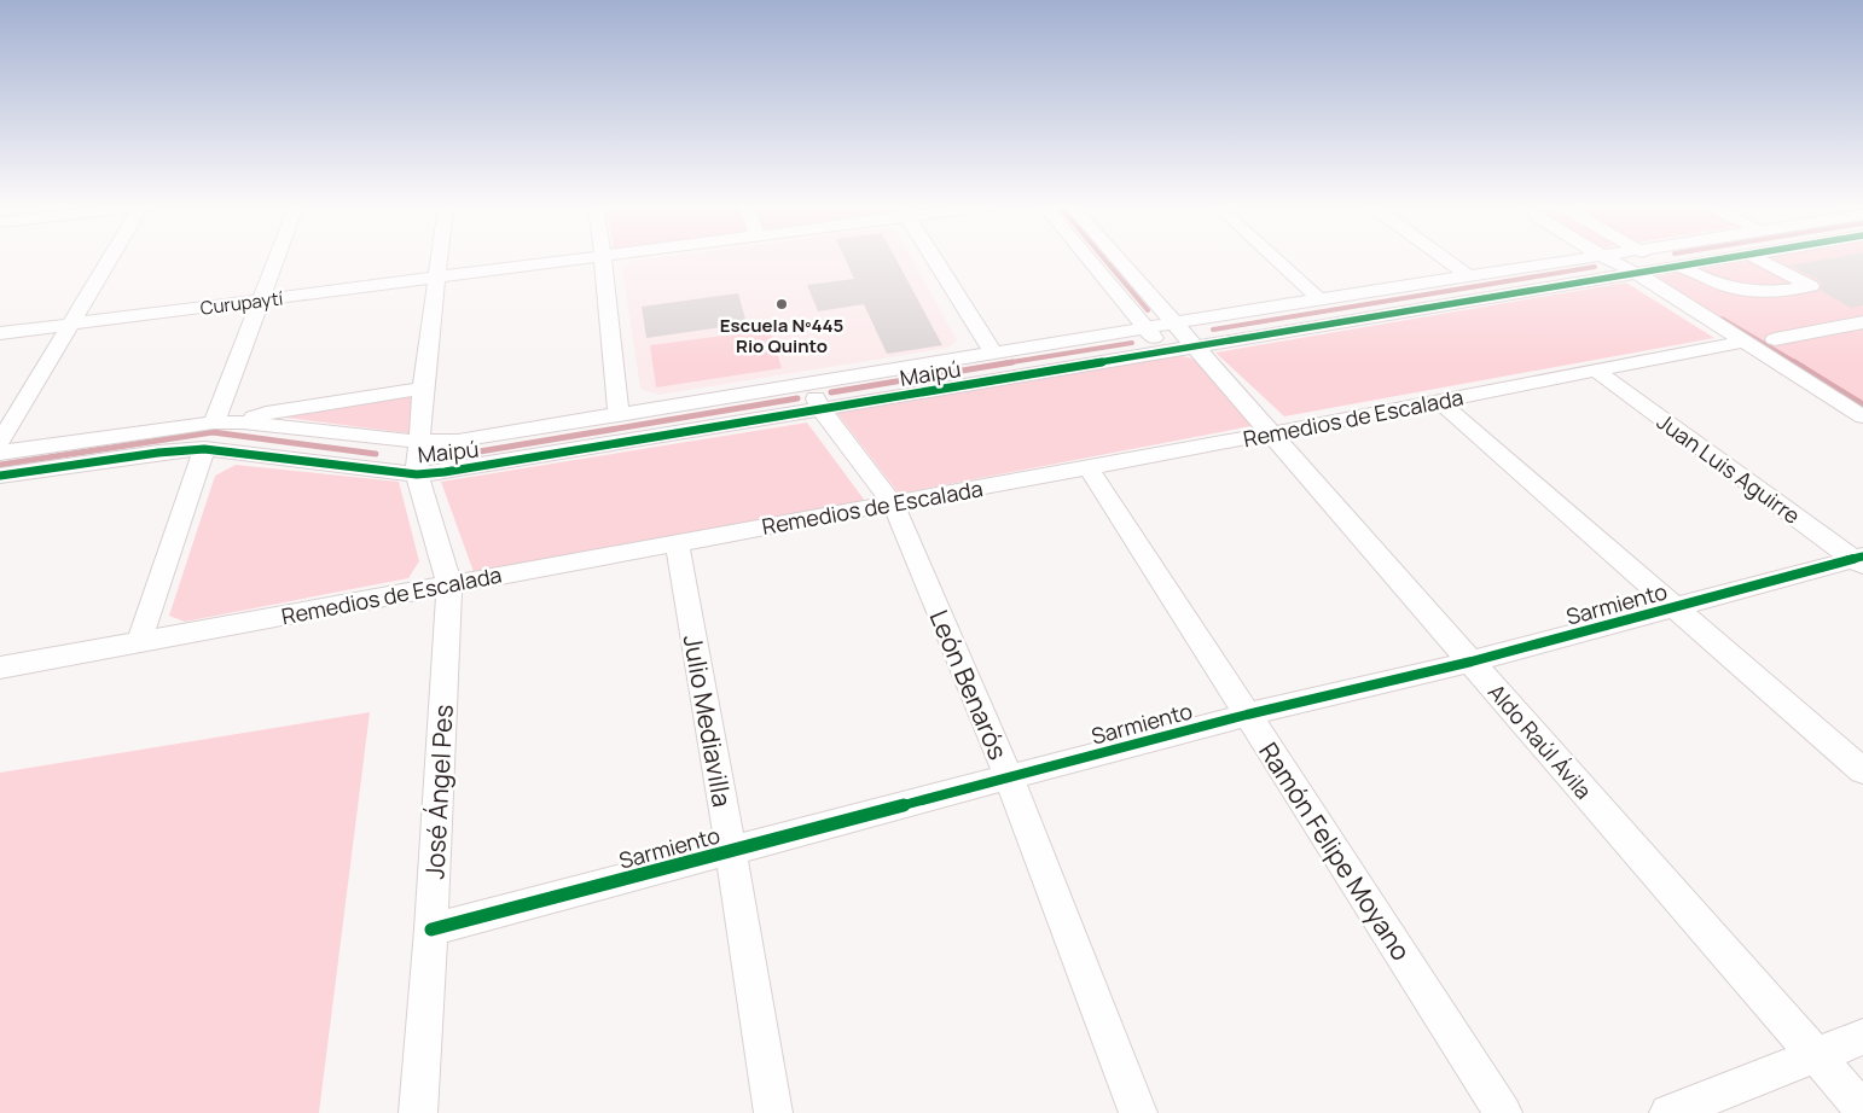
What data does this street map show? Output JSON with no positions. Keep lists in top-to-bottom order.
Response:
{
  "streets": {
    "street": [
      "Curupaytí",
      "Maipú",
      "Remedios de Escalada",
      "Juan Luis Aguirre",
      "Sarmiento",
      "León Benarós",
      "Julio Mediavilla",
      "Aldo Raúl Ávila",
      "José Ángel Pes",
      "Ramón Felipe Moyano"
    ]
  },
  "crossings": [
    ["Maipú", "León Benarós"],
    ["Maipú", "Aldo Raúl Ávila"],
    ["Maipú", "José Ángel Pes"],
    ["Remedios de Escalada", "Juan Luis Aguirre"],
    ["Remedios de Escalada", "León Benarós"],
    ["Remedios de Escalada", "Julio Mediavilla"],
    ["Remedios de Escalada", "Aldo Raúl Ávila"],
    ["Remedios de Escalada", "José Ángel Pes"],
    ["Remedios de Escalada", "Ramón Felipe Moyano"],
    ["Juan Luis Aguirre", "Sarmiento"],
    ["Sarmiento", "León Benarós"],
    ["Sarmiento", "Julio Mediavilla"],
    ["Sarmiento", "Aldo Raúl Ávila"],
    ["Sarmiento", "José Ángel Pes"],
    ["Sarmiento", "Ramón Felipe Moyano"]
  ],
  "places": ["Escuela Nº445 Rio Quinto"]
}
